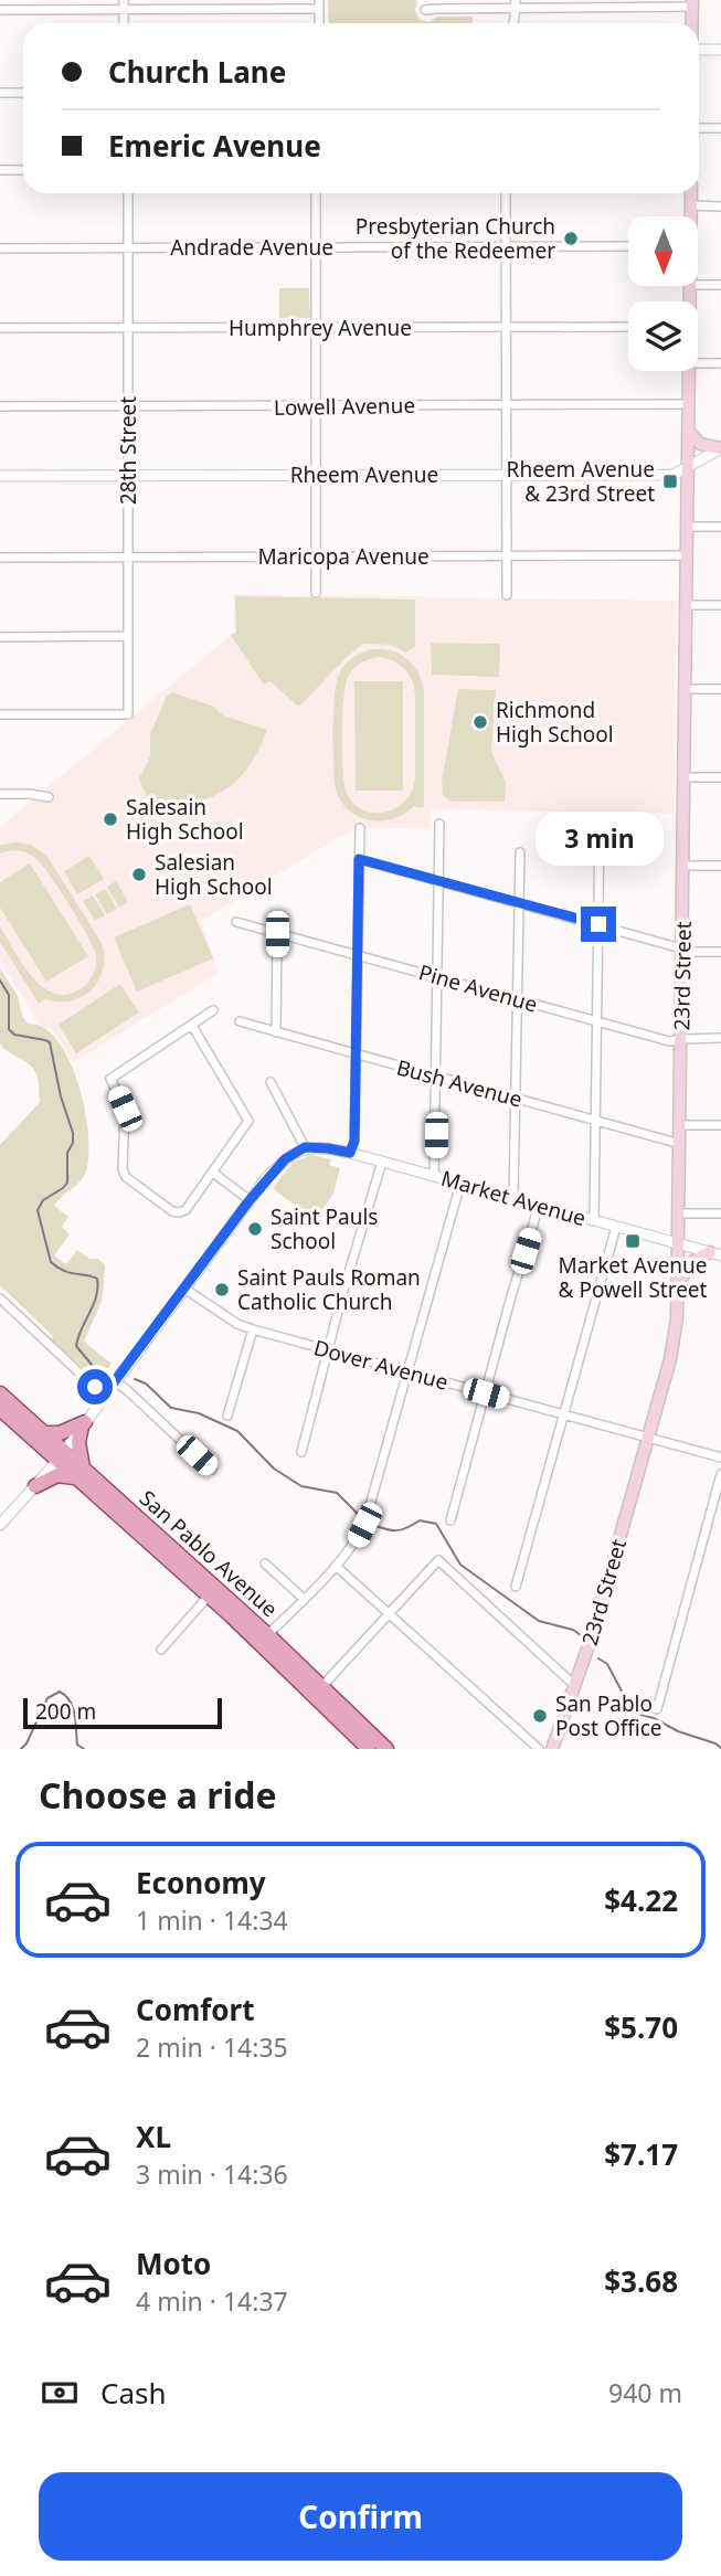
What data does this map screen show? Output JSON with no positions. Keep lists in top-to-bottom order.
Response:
{
  "streets": {
    "main road": ["23rd Street", "San Pablo Avenue"],
    "street": [
      "Andrade Avenue",
      "Humphrey Avenue",
      "Lowell Avenue",
      "28th Street",
      "Rheem Avenue",
      "Maricopa Avenue",
      "Pine Avenue",
      "Bush Avenue",
      "Market Avenue",
      "Dover Avenue"
    ]
  },
  "crossings": [
    ["Andrade Avenue", "28th Street"],
    ["Humphrey Avenue", "28th Street"],
    ["Lowell Avenue", "28th Street"],
    ["Lowell Avenue", "23rd Street"],
    ["28th Street", "Rheem Avenue"],
    ["28th Street", "Maricopa Avenue"],
    ["Rheem Avenue", "23rd Street"],
    ["Maricopa Avenue", "23rd Street"],
    ["23rd Street", "Pine Avenue"],
    ["23rd Street", "Bush Avenue"],
    ["23rd Street", "Market Avenue"],
    ["23rd Street", "Dover Avenue"]
  ],
  "places": {
    "other": [
      "Presbyterian Church of the Redeemer",
      "Richmond High School",
      "Salesain High School",
      "Salesian High School",
      "Saint Pauls School",
      "Saint Pauls Roman Catholic Church",
      "San Pablo Post Office"
    ],
    "transit": ["Rheem Avenue & 23rd Street", "Market Avenue & Powell Street"]
  },
  "scale_bar": "200 m",
  "north": "bottom",
  "page": {
    "banner": ["Church Lane", "Emeric Avenue"],
    "bubble": "3 min",
    "scale": "200 m",
    "heading": "Choose a ride",
    "list": [
      {
        "name": "Economy",
        "note": "1 min · 14:34",
        "value": "$4.22"
      },
      {
        "name": "Comfort",
        "note": "2 min · 14:35",
        "value": "$5.70"
      },
      {
        "name": "XL",
        "note": "3 min · 14:36",
        "value": "$7.17"
      },
      {
        "name": "Moto",
        "note": "4 min · 14:37",
        "value": "$3.68"
      }
    ],
    "pay": ["Cash", "940 m"],
    "buttons": "Confirm"
  }
}
